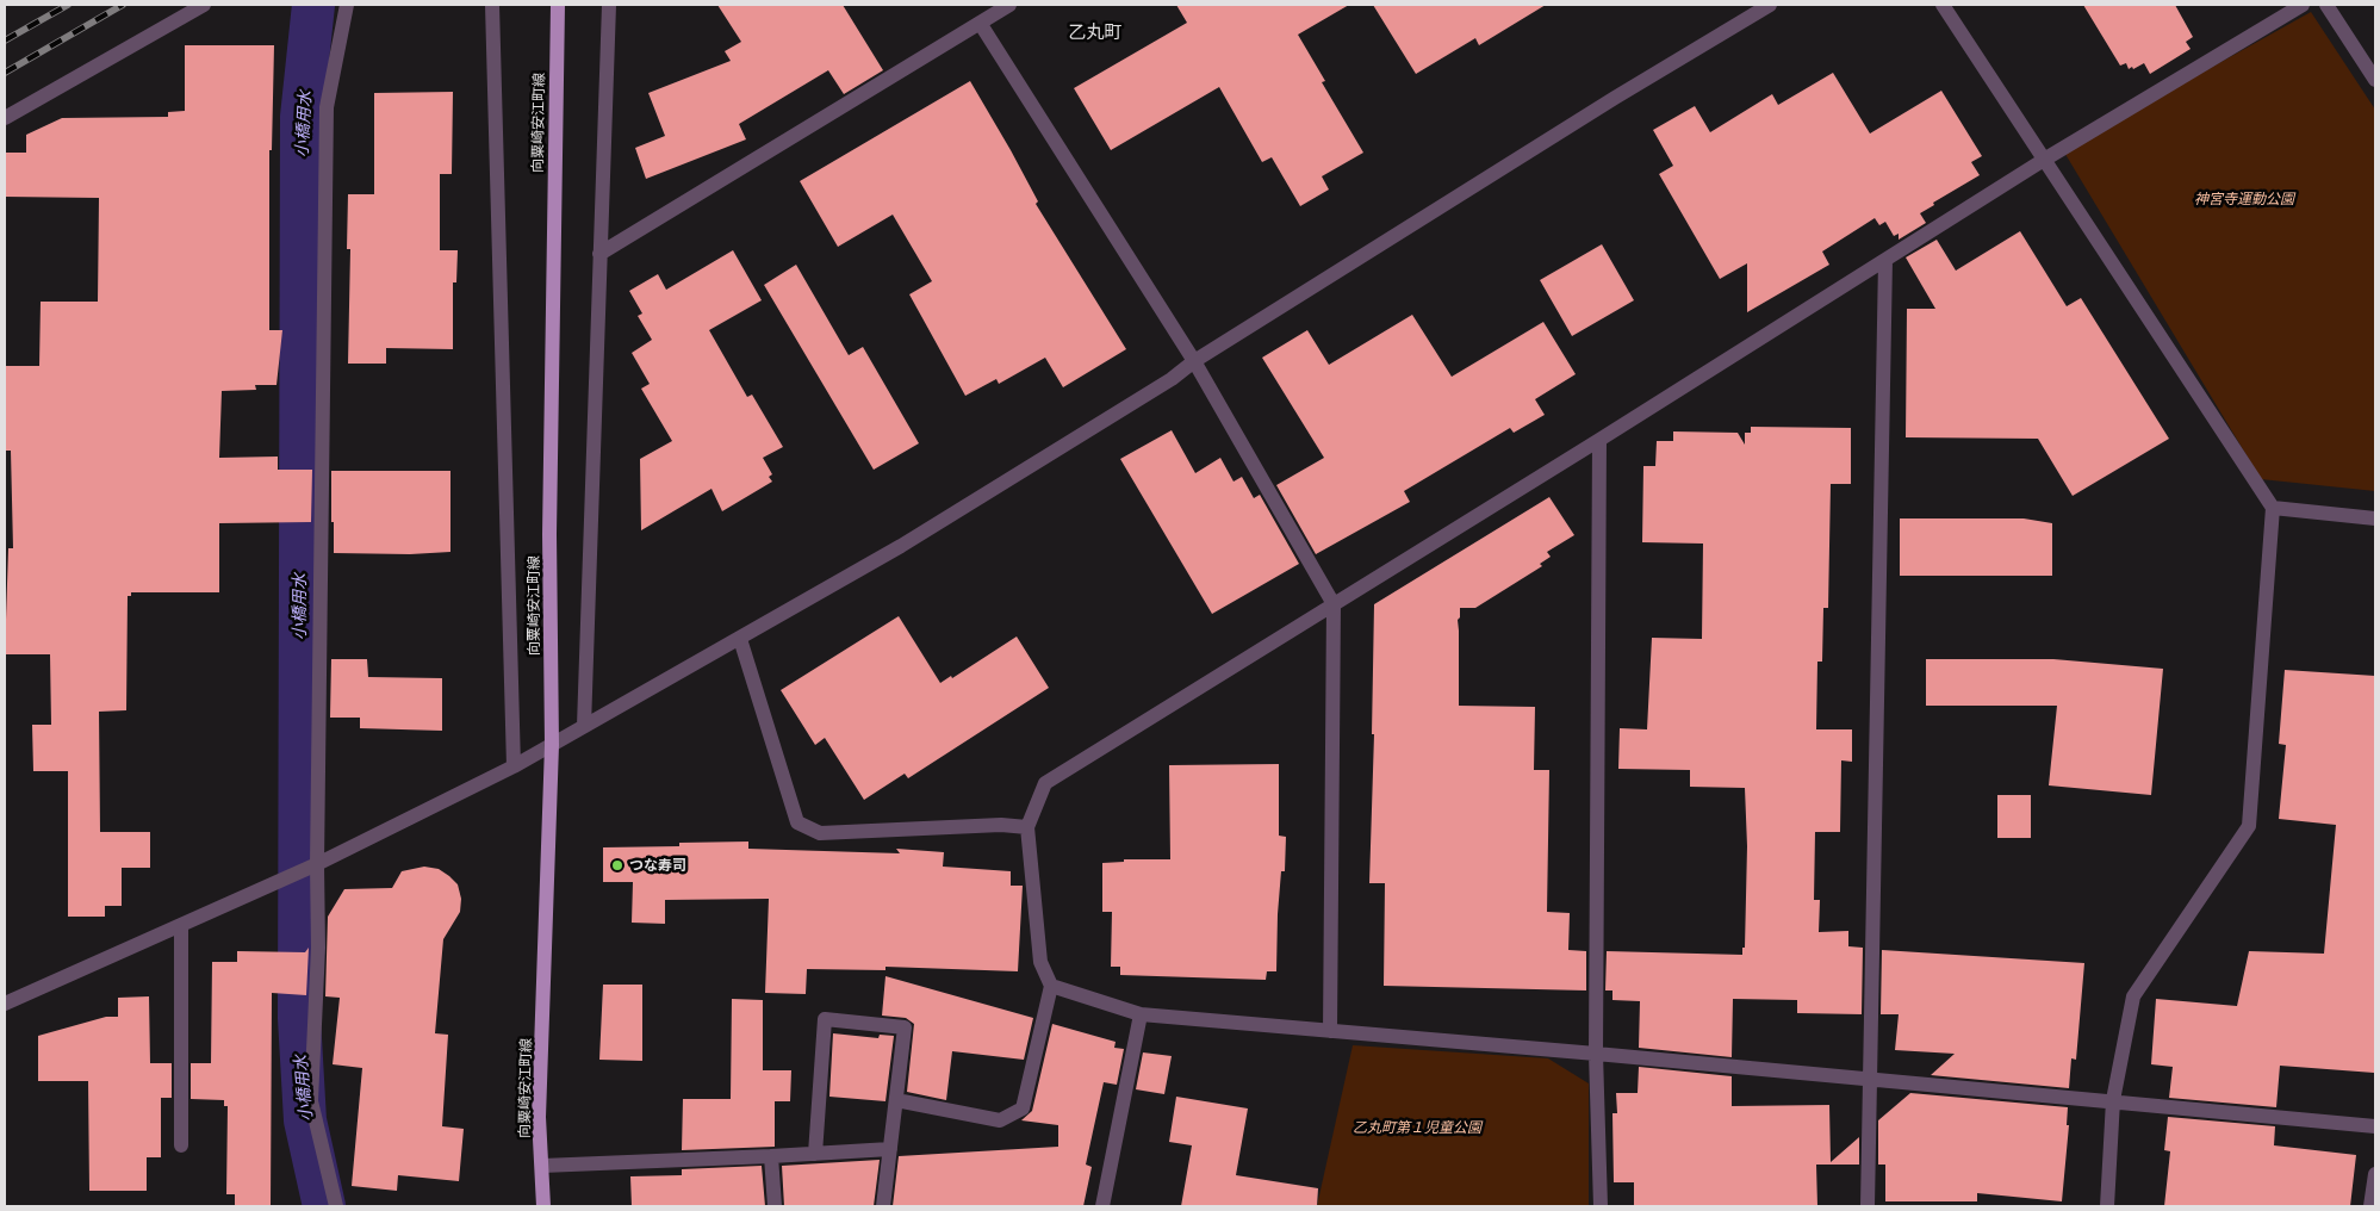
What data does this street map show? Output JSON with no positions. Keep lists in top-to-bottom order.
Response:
{
  "streets": {
    "main road": ["向粟崎安江町線"]
  },
  "districts": ["乙丸町"],
  "water": ["小橋用水"],
  "parks": ["神宮寺運動公園", "乙丸町第１児童公園"],
  "places": ["つな寿司"]
}
